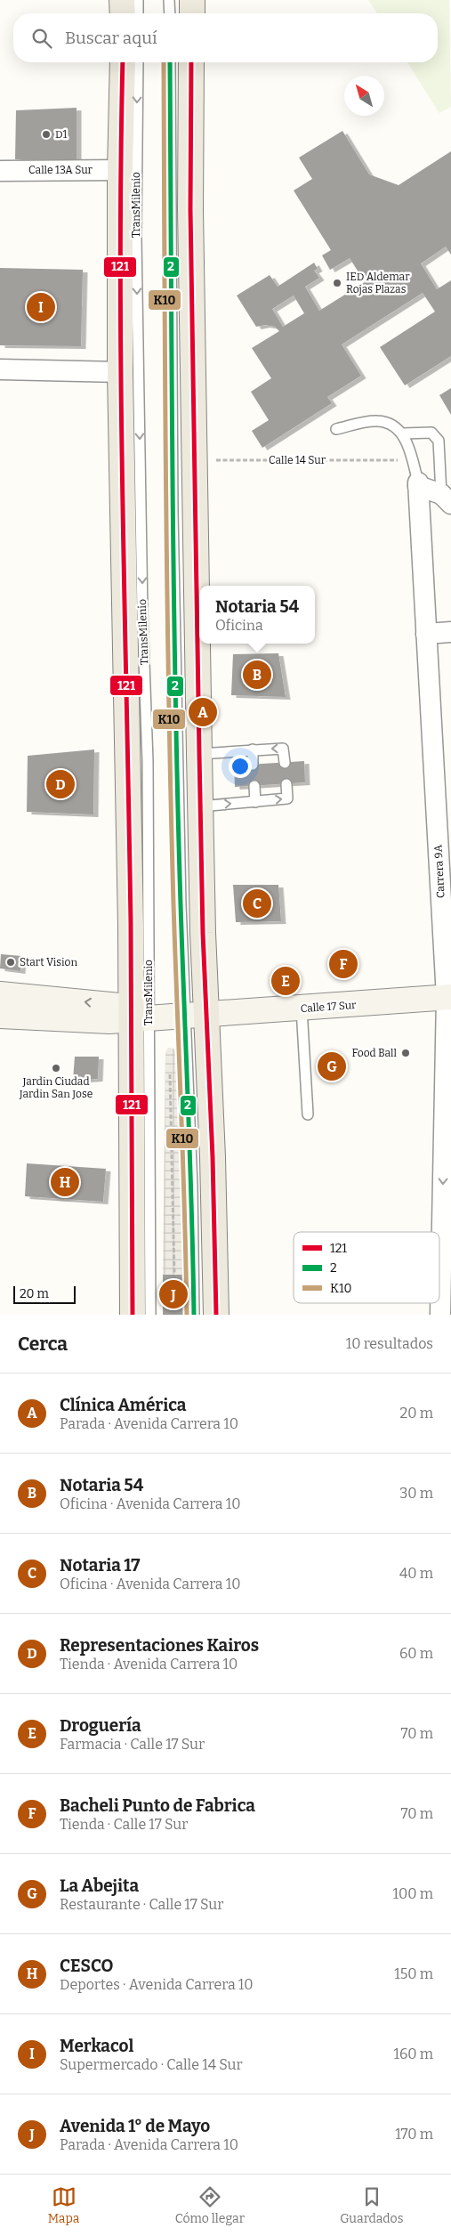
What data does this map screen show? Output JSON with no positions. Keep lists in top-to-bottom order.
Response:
{
  "streets": {
    "street": ["Calle 13A Sur", "Carrera 9A", "Calle 17 Sur"],
    "lane": ["TransMilenio"],
    "path": ["Calle 14 Sur"]
  },
  "crossings": [
    ["TransMilenio", "Calle 17 Sur"],
    ["Carrera 9A", "Calle 17 Sur"]
  ],
  "one_way": ["Carrera 9A"],
  "places": [
    "D1",
    "IED Aldemar Rojas Plazas",
    "Start Vision",
    "Food Ball",
    "Jardin Ciudad Jardin San Jose"
  ],
  "lines": ["transit line 121", "transit line 2", "transit line K10"],
  "legend": ["121", "2", "K10"],
  "scale_bar": "20 m",
  "north": "top left",
  "page": {
    "search": "Buscar aquí",
    "pins": [
      "I",
      "B",
      "A",
      "D",
      "C",
      "F",
      "E",
      "G",
      "H",
      "J"
    ],
    "popup": ["Notaria 54", "Oficina"],
    "scale": "20 m",
    "heading": ["Cerca", "10 resultados"],
    "list": [
      {
        "mark": "A",
        "name": "Clínica América",
        "note": "Parada · Avenida Carrera 10",
        "value": "20 m"
      },
      {
        "mark": "B",
        "name": "Notaria 54",
        "note": "Oficina · Avenida Carrera 10",
        "value": "30 m"
      },
      {
        "mark": "C",
        "name": "Notaria 17",
        "note": "Oficina · Avenida Carrera 10",
        "value": "40 m"
      },
      {
        "mark": "D",
        "name": "Representaciones Kairos",
        "note": "Tienda · Avenida Carrera 10",
        "value": "60 m"
      },
      {
        "mark": "E",
        "name": "Droguería",
        "note": "Farmacia · Calle 17 Sur",
        "value": "70 m"
      },
      {
        "mark": "F",
        "name": "Bacheli Punto de Fabrica",
        "note": "Tienda · Calle 17 Sur",
        "value": "70 m"
      },
      {
        "mark": "G",
        "name": "La Abejita",
        "note": "Restaurante · Calle 17 Sur",
        "value": "100 m"
      },
      {
        "mark": "H",
        "name": "CESCO",
        "note": "Deportes · Avenida Carrera 10",
        "value": "150 m"
      },
      {
        "mark": "I",
        "name": "Merkacol",
        "note": "Supermercado · Calle 14 Sur",
        "value": "160 m"
      },
      {
        "mark": "J",
        "name": "Avenida 1° de Mayo",
        "note": "Parada · Avenida Carrera 10",
        "value": "170 m"
      }
    ],
    "nav": ["Mapa", "Cómo llegar", "Guardados"]
  }
}
